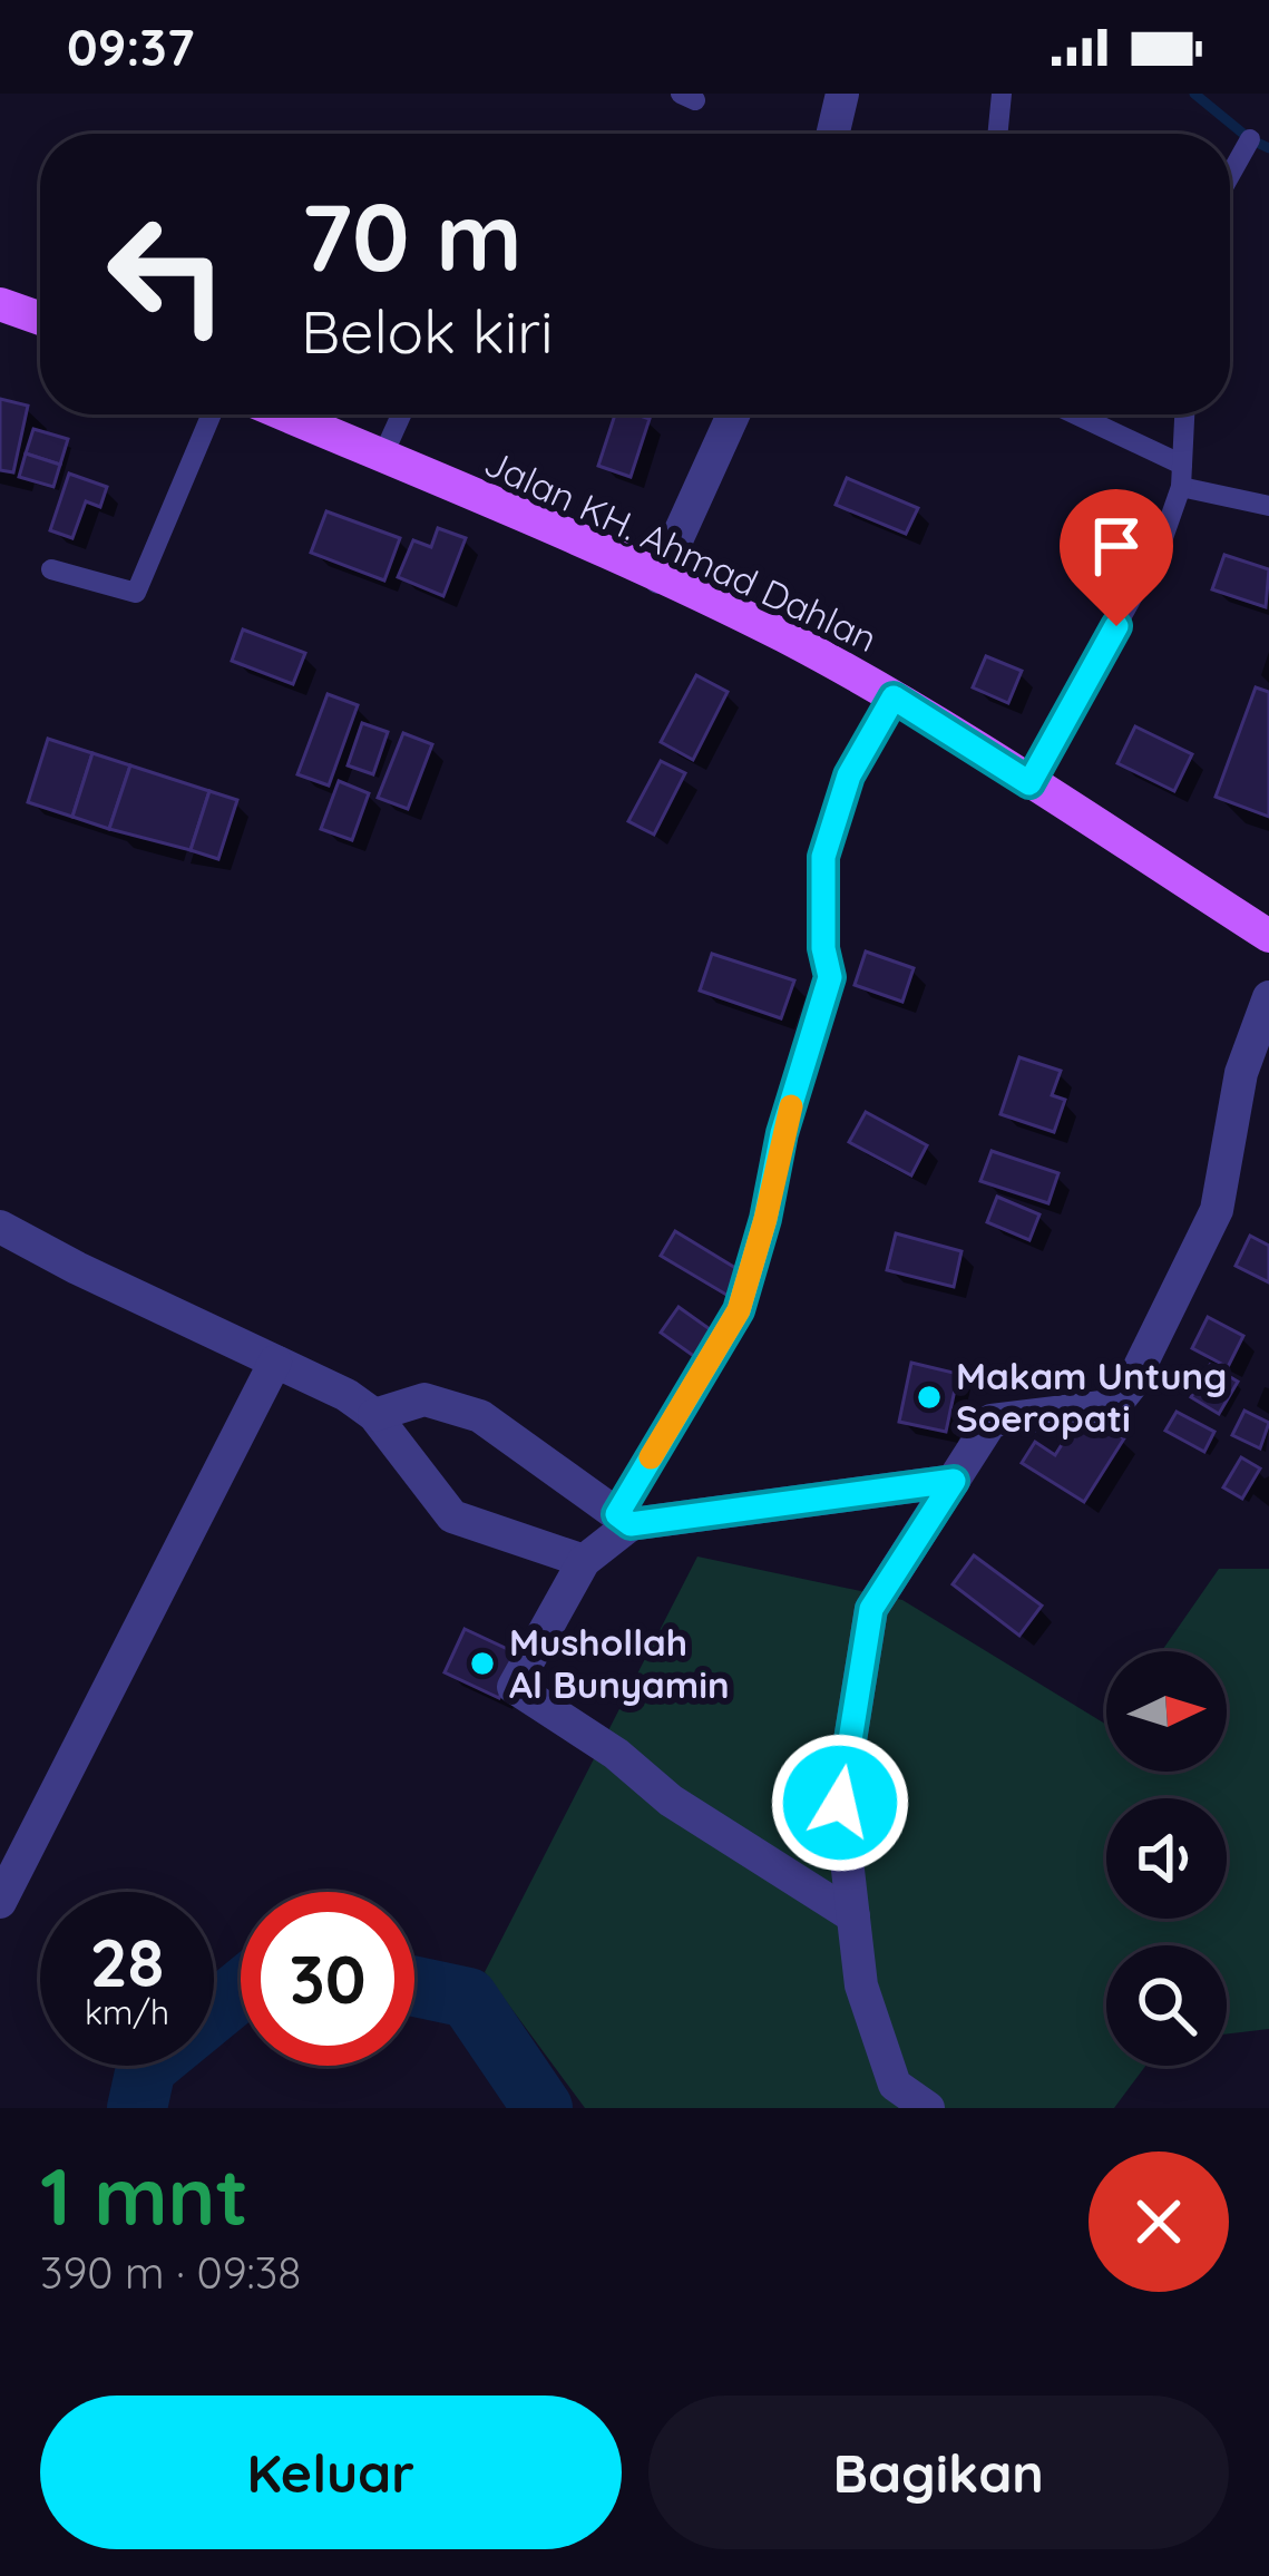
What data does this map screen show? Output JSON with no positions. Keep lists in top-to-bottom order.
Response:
{
  "streets": {
    "main road": ["Jalan KH. Ahmad Dahlan"]
  },
  "places": ["Makam Untung Soeropati", "Mushollah Al Bunyamin"],
  "north": "right",
  "page": {
    "status": "09:37",
    "turn": ["70 m", "Belok kiri"],
    "speed": "28 km/h",
    "limit": "30",
    "heading": ["1 mnt", "390 m · 09:38"],
    "buttons": ["Keluar", "Bagikan"]
  }
}
